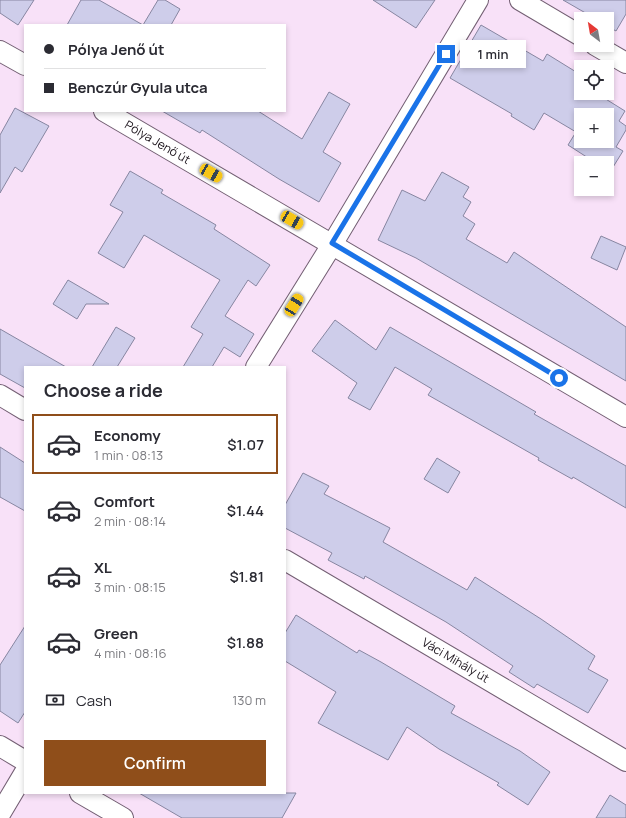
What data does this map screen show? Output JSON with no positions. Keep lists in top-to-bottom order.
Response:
{
  "streets": {
    "street": ["Pólya Jenő út", "Váci Mihály út"]
  },
  "north": "top left",
  "page": {
    "map_buttons": ["+", "−"],
    "banner": ["Pólya Jenő út", "Benczúr Gyula utca"],
    "bubble": "1 min",
    "heading": "Choose a ride",
    "list": [
      {
        "name": "Economy",
        "note": "1 min · 08:13",
        "value": "$1.07"
      },
      {
        "name": "Comfort",
        "note": "2 min · 08:14",
        "value": "$1.44"
      },
      {
        "name": "XL",
        "note": "3 min · 08:15",
        "value": "$1.81"
      },
      {
        "name": "Green",
        "note": "4 min · 08:16",
        "value": "$1.88"
      }
    ],
    "pay": ["Cash", "130 m"],
    "buttons": "Confirm"
  }
}
